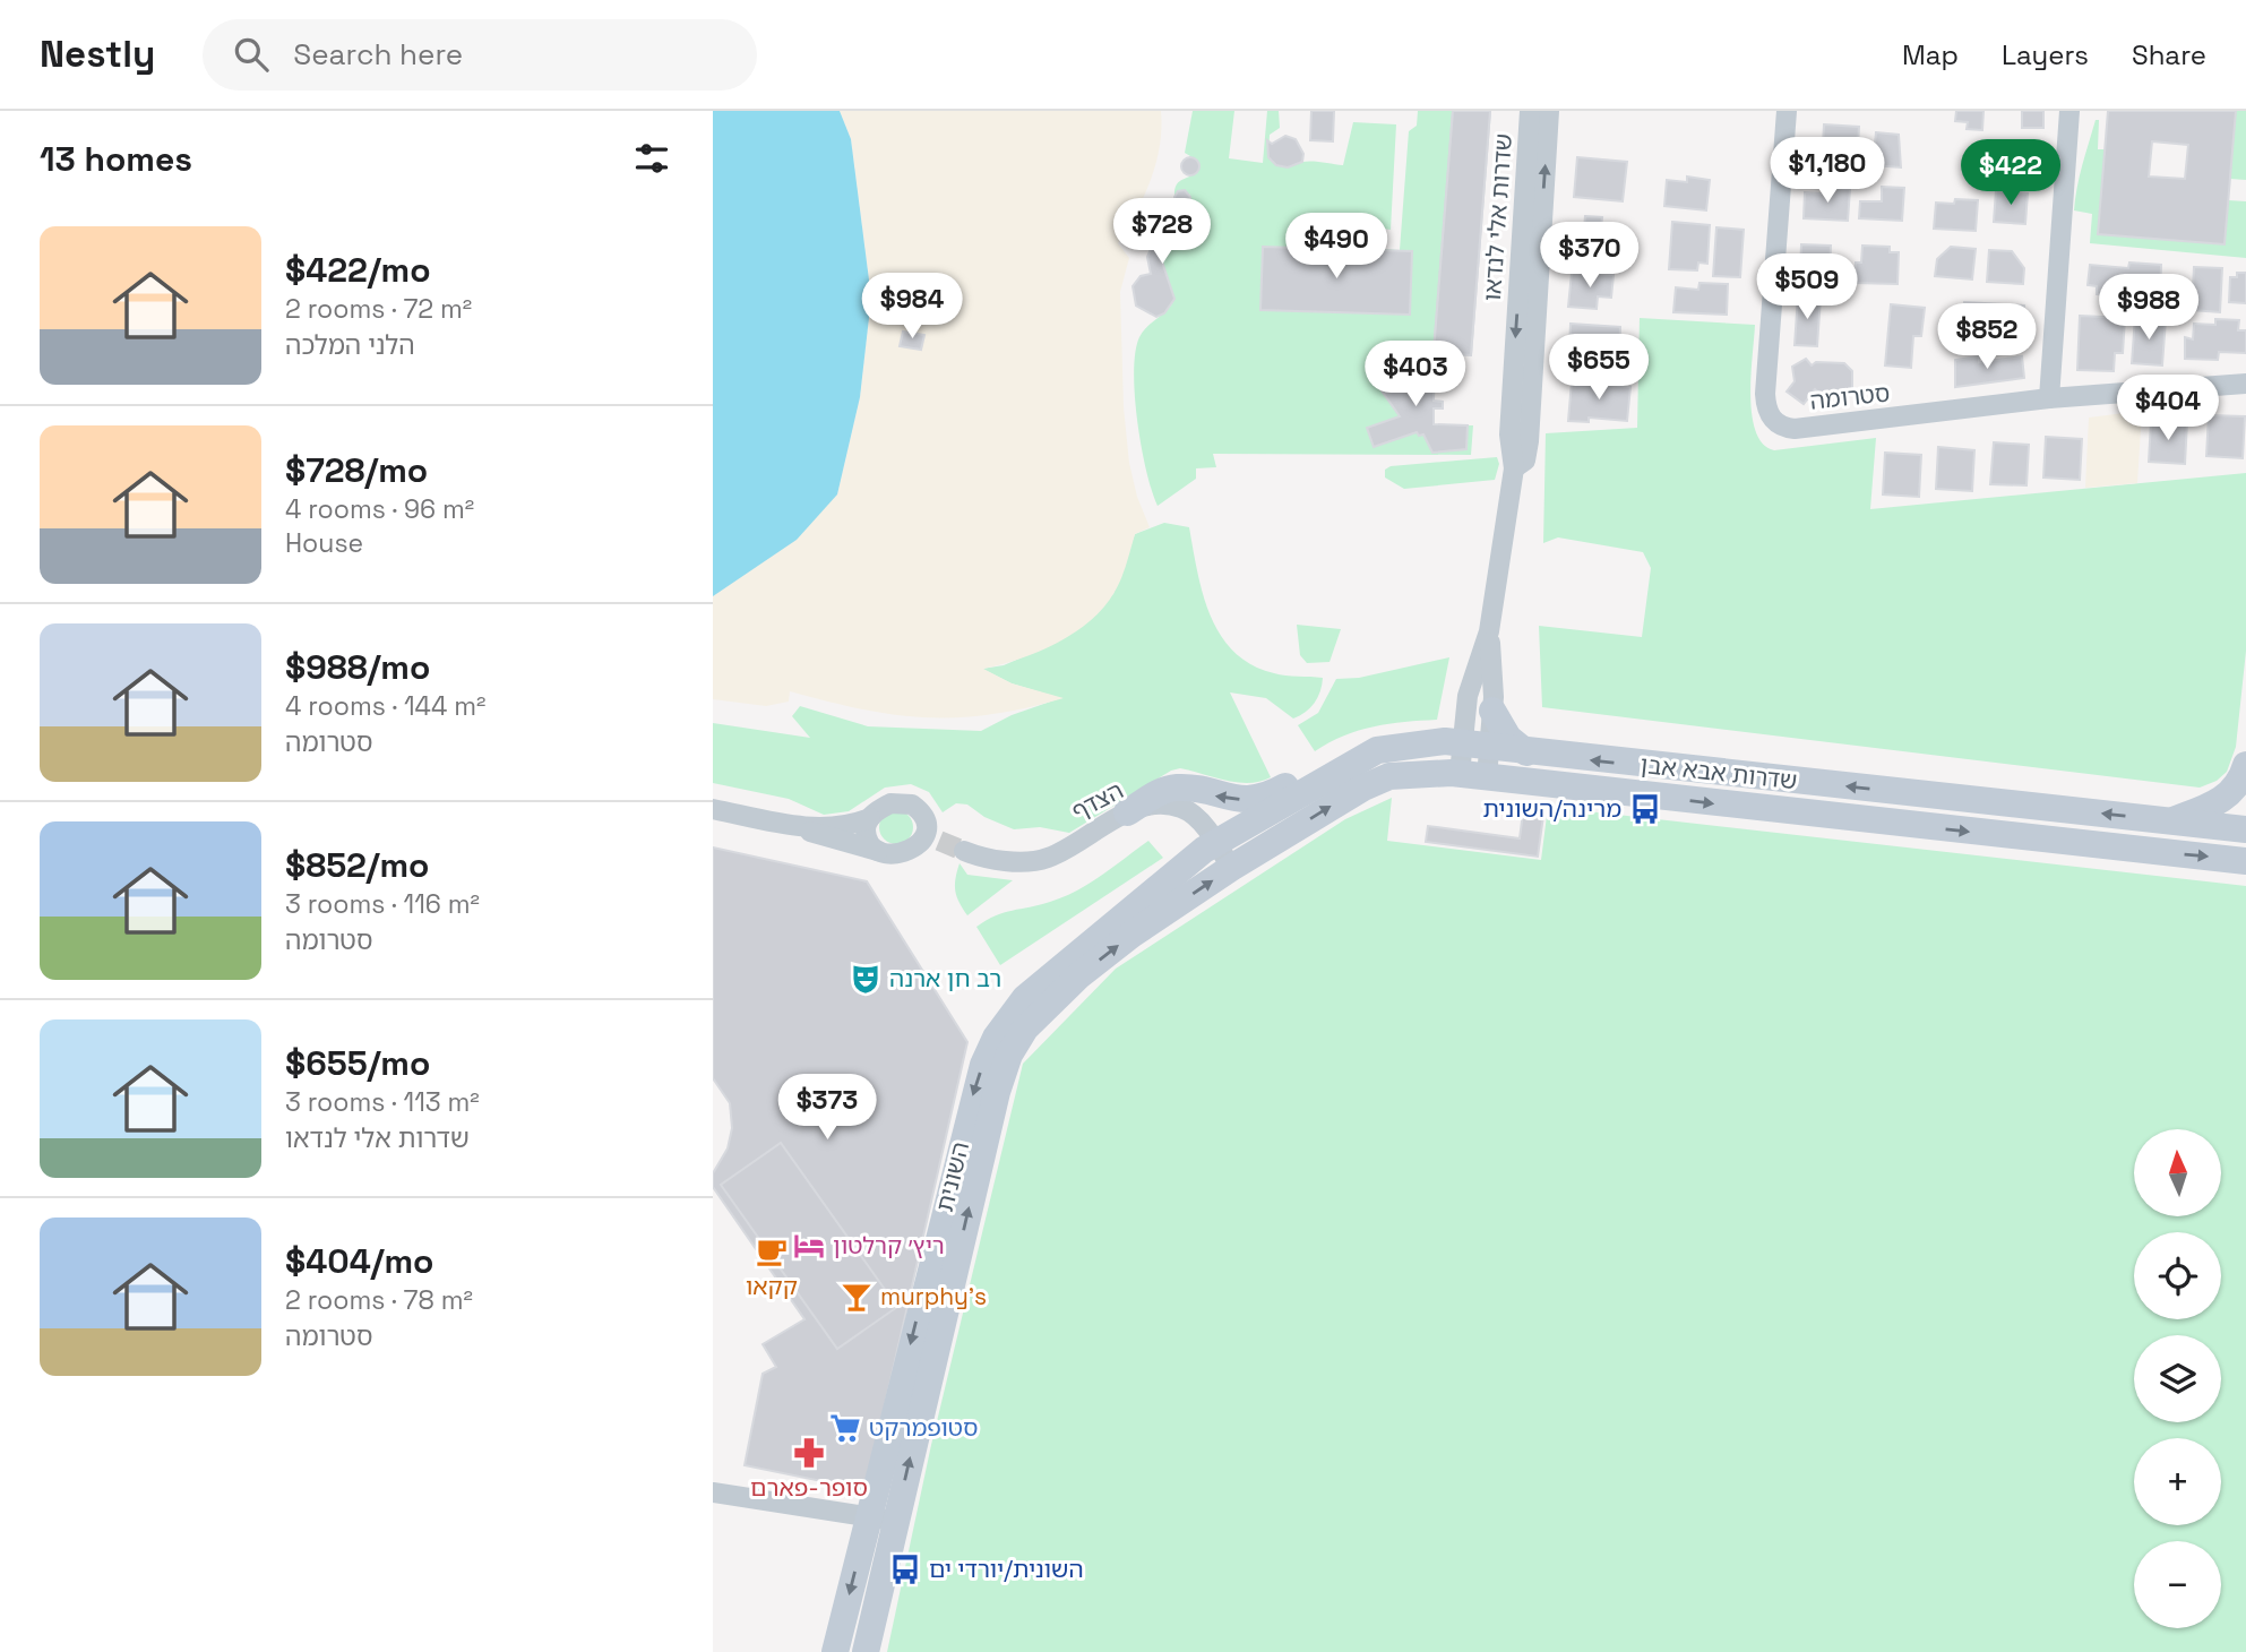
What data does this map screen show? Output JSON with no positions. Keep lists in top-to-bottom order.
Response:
{
  "streets": {
    "street": [
      "שדרות אלי לנדאו",
      "סטרומה",
      "שדרות אבא אבן",
      "הצדף",
      "השונית"
    ]
  },
  "crossings": [
    ["שדרות אלי לנדאו", "שדרות אבא אבן"],
    ["שדרות אבא אבן", "הצדף"],
    ["שדרות אבא אבן", "השונית"],
    ["הצדף", "השונית"]
  ],
  "places": {
    "bus stop": ["מרינה/השונית", "השונית/יורדי ים"],
    "theatre": ["רב חן ארנה"],
    "hotel": ["ריץ׳ קרלטון"],
    "cafe": ["קקאו"],
    "bar": ["murphy's"],
    "supermarket": ["סטופמרקט"],
    "pharmacy": ["סופר-פארם"]
  },
  "north": "top",
  "page": {
    "header": "Nestly",
    "search": "Search here",
    "nav": ["Map", "Layers", "Share"],
    "heading": "13 homes",
    "price": [
      "$1,180",
      "$422",
      "$728",
      "$490",
      "$370",
      "$509",
      "$984",
      "$988",
      "$852",
      "$655",
      "$403",
      "$404",
      "$373"
    ],
    "list": [
      {
        "name": "$422/mo",
        "note": "2 rooms · 72 m² · הלני המלכה"
      },
      {
        "name": "$728/mo",
        "note": "4 rooms · 96 m² · House"
      },
      {
        "name": "$988/mo",
        "note": "4 rooms · 144 m² · סטרומה"
      },
      {
        "name": "$852/mo",
        "note": "3 rooms · 116 m² · סטרומה"
      },
      {
        "name": "$655/mo",
        "note": "3 rooms · 113 m² · שדרות אלי לנדאו"
      },
      {
        "name": "$404/mo",
        "note": "2 rooms · 78 m² · סטרומה"
      }
    ],
    "map_buttons": ["+", "−"]
  }
}
